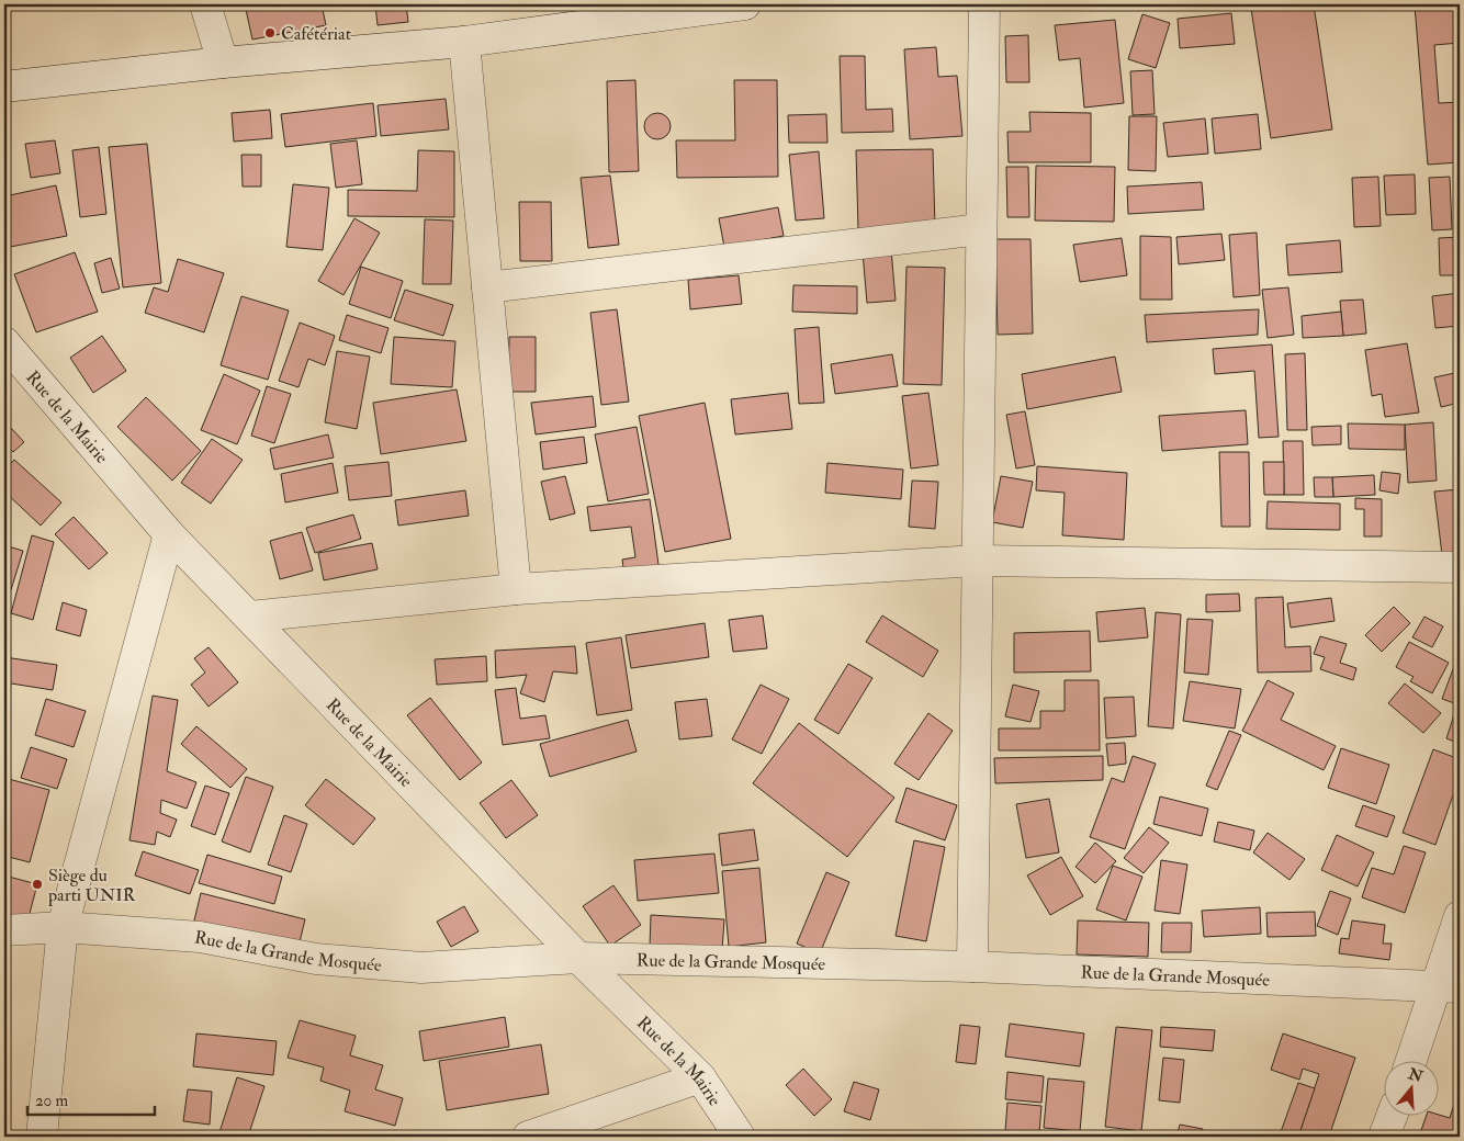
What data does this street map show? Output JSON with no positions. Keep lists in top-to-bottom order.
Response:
{
  "streets": {
    "street": ["Rue de la Mairie", "Rue de la Grande Mosquée"]
  },
  "crossings": [
    ["Rue de la Mairie", "Rue de la Grande Mosquée"]
  ],
  "places": ["Cafétériat", "Siège du parti UNIR"],
  "scale_bar": "20 m",
  "north": "top"
}
